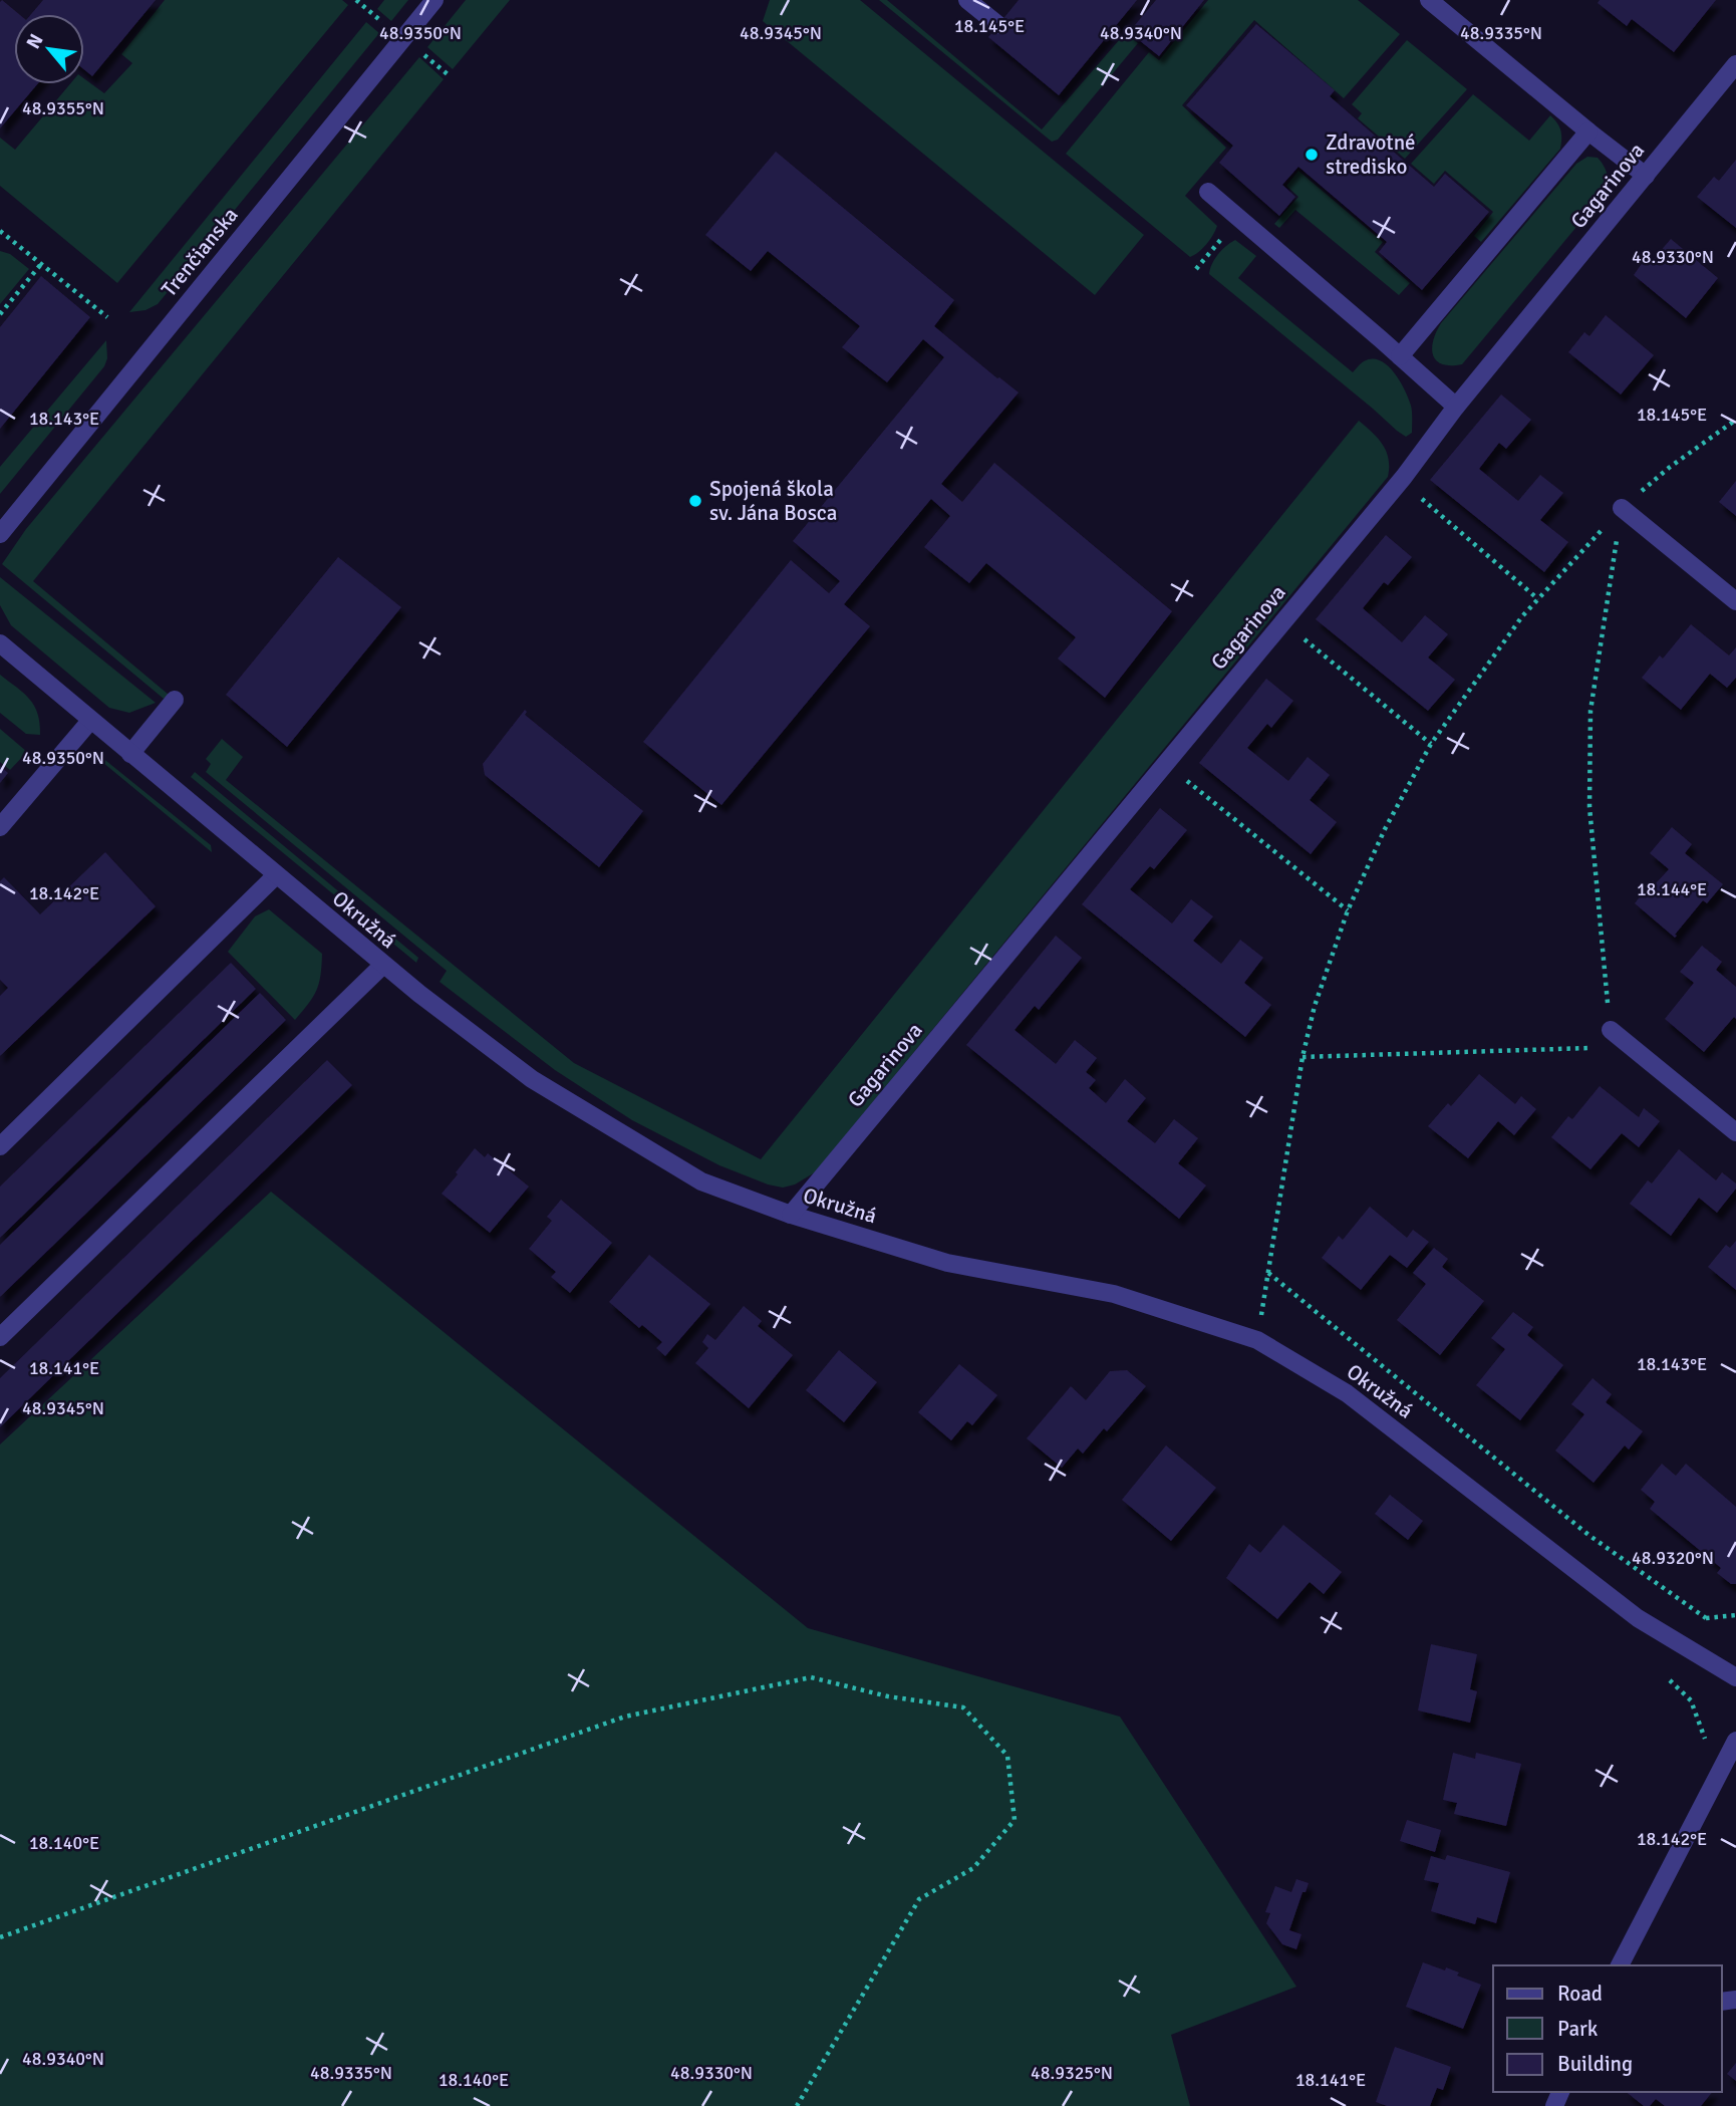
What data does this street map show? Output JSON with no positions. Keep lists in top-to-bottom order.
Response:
{
  "streets": {
    "street": ["Gagarinova", "Trenčianska", "Okružná"]
  },
  "crossings": [
    ["Gagarinova", "Okružná"]
  ],
  "places": ["Zdravotné stredisko", "Spojená škola sv. Jána Bosca"],
  "legend": ["Road", "Park", "Building"],
  "north": "top left",
  "coordinates": [
    "18.145°E",
    "48.9350°N",
    "48.9345°N",
    "48.9340°N",
    "48.9335°N",
    "48.9355°N",
    "48.9330°N",
    "18.143°E",
    "18.144°E",
    "18.142°E",
    "18.141°E",
    "48.9320°N",
    "18.140°E",
    "48.9325°N"
  ]
}
